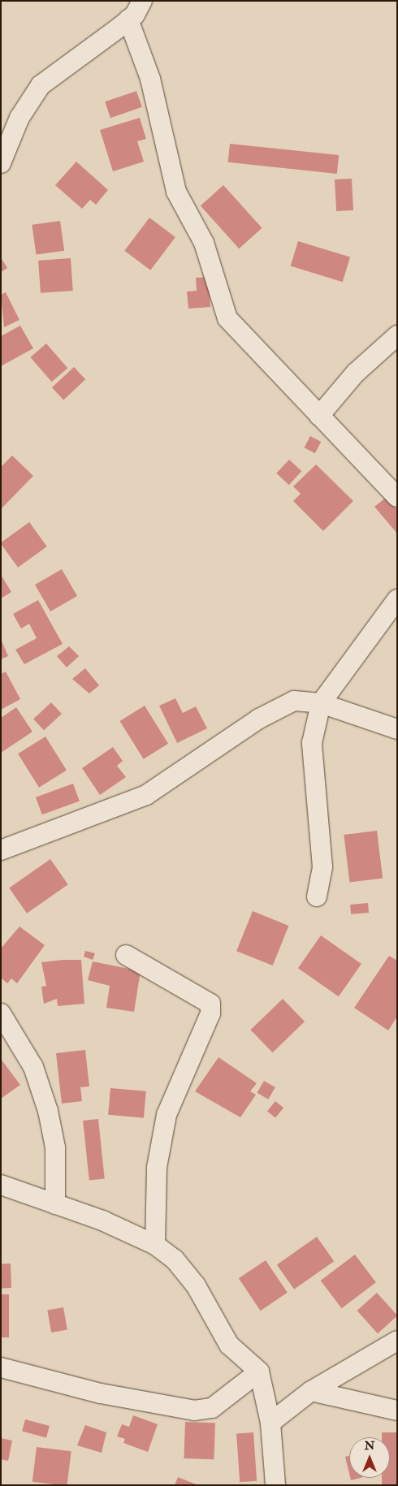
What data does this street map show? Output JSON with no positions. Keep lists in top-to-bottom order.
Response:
{
  "north": "top"
}
